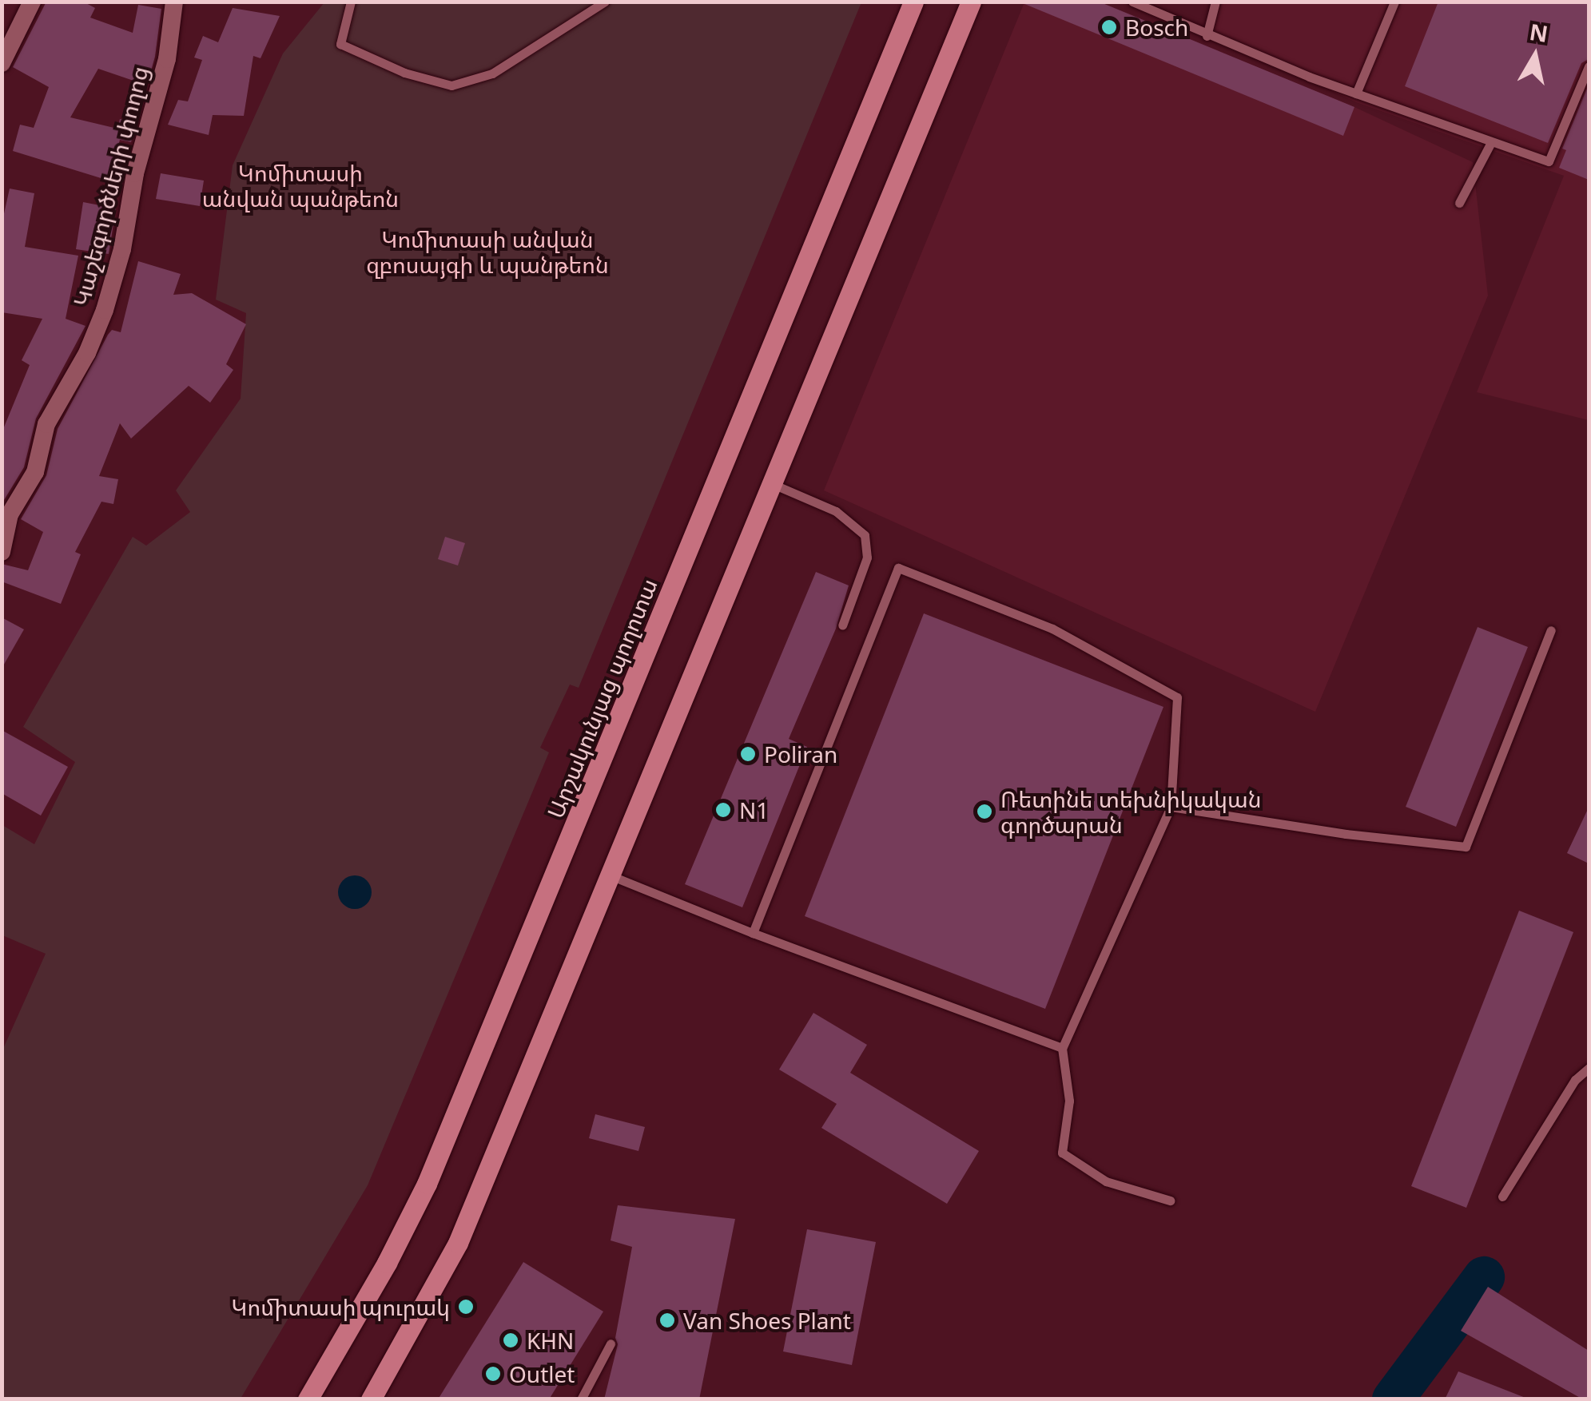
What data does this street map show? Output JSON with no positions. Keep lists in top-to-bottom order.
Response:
{
  "streets": {
    "main road": ["Արշակունյաց պողոտա"],
    "street": ["Կաշեգործների փողոց"]
  },
  "parks": ["Կոմիտասի անվան պանթեոն", "Կոմիտասի անվան զբոսայգի և պանթեոն"],
  "places": [
    "Bosch",
    "Poliran",
    "N1",
    "Ռետինե տեխնիկական գործարան",
    "Կոմիտասի պուրակ",
    "Van Shoes Plant",
    "KHN",
    "Outlet"
  ],
  "north": "top"
}
